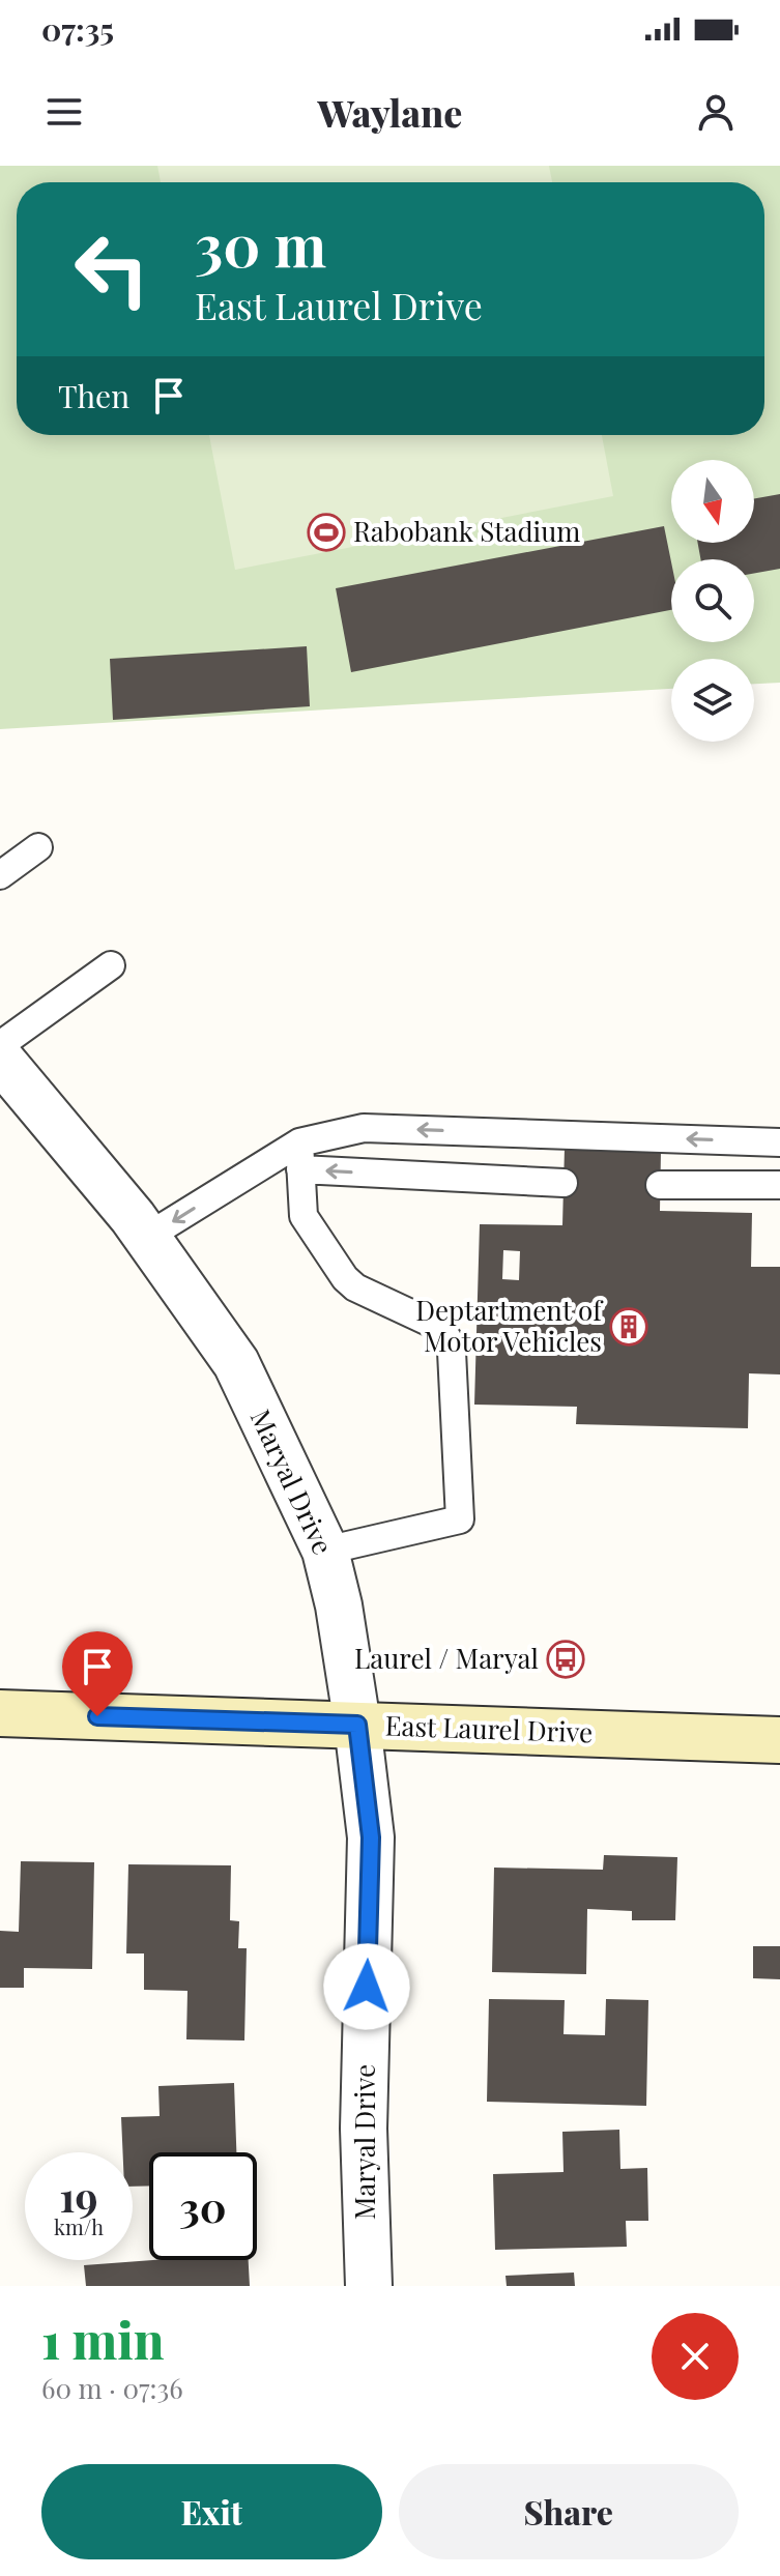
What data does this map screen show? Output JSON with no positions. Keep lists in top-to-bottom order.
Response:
{
  "streets": {
    "main road": ["East Laurel Drive"],
    "street": ["Maryal Drive"]
  },
  "crossings": [
    ["Maryal Drive", "East Laurel Drive"]
  ],
  "places": {
    "sports": ["Rabobank Stadium"],
    "building": ["Deptartment of Motor Vehicles"],
    "bus stop": ["Laurel / Maryal"]
  },
  "north": "bottom",
  "page": {
    "status": "07:35",
    "header": "Waylane",
    "turn": ["30 m", "East Laurel Drive"],
    "then": "Then",
    "speed": "19 km/h",
    "limit": "30",
    "heading": ["1 min", "60 m · 07:36"],
    "buttons": ["Exit", "Share"]
  }
}
